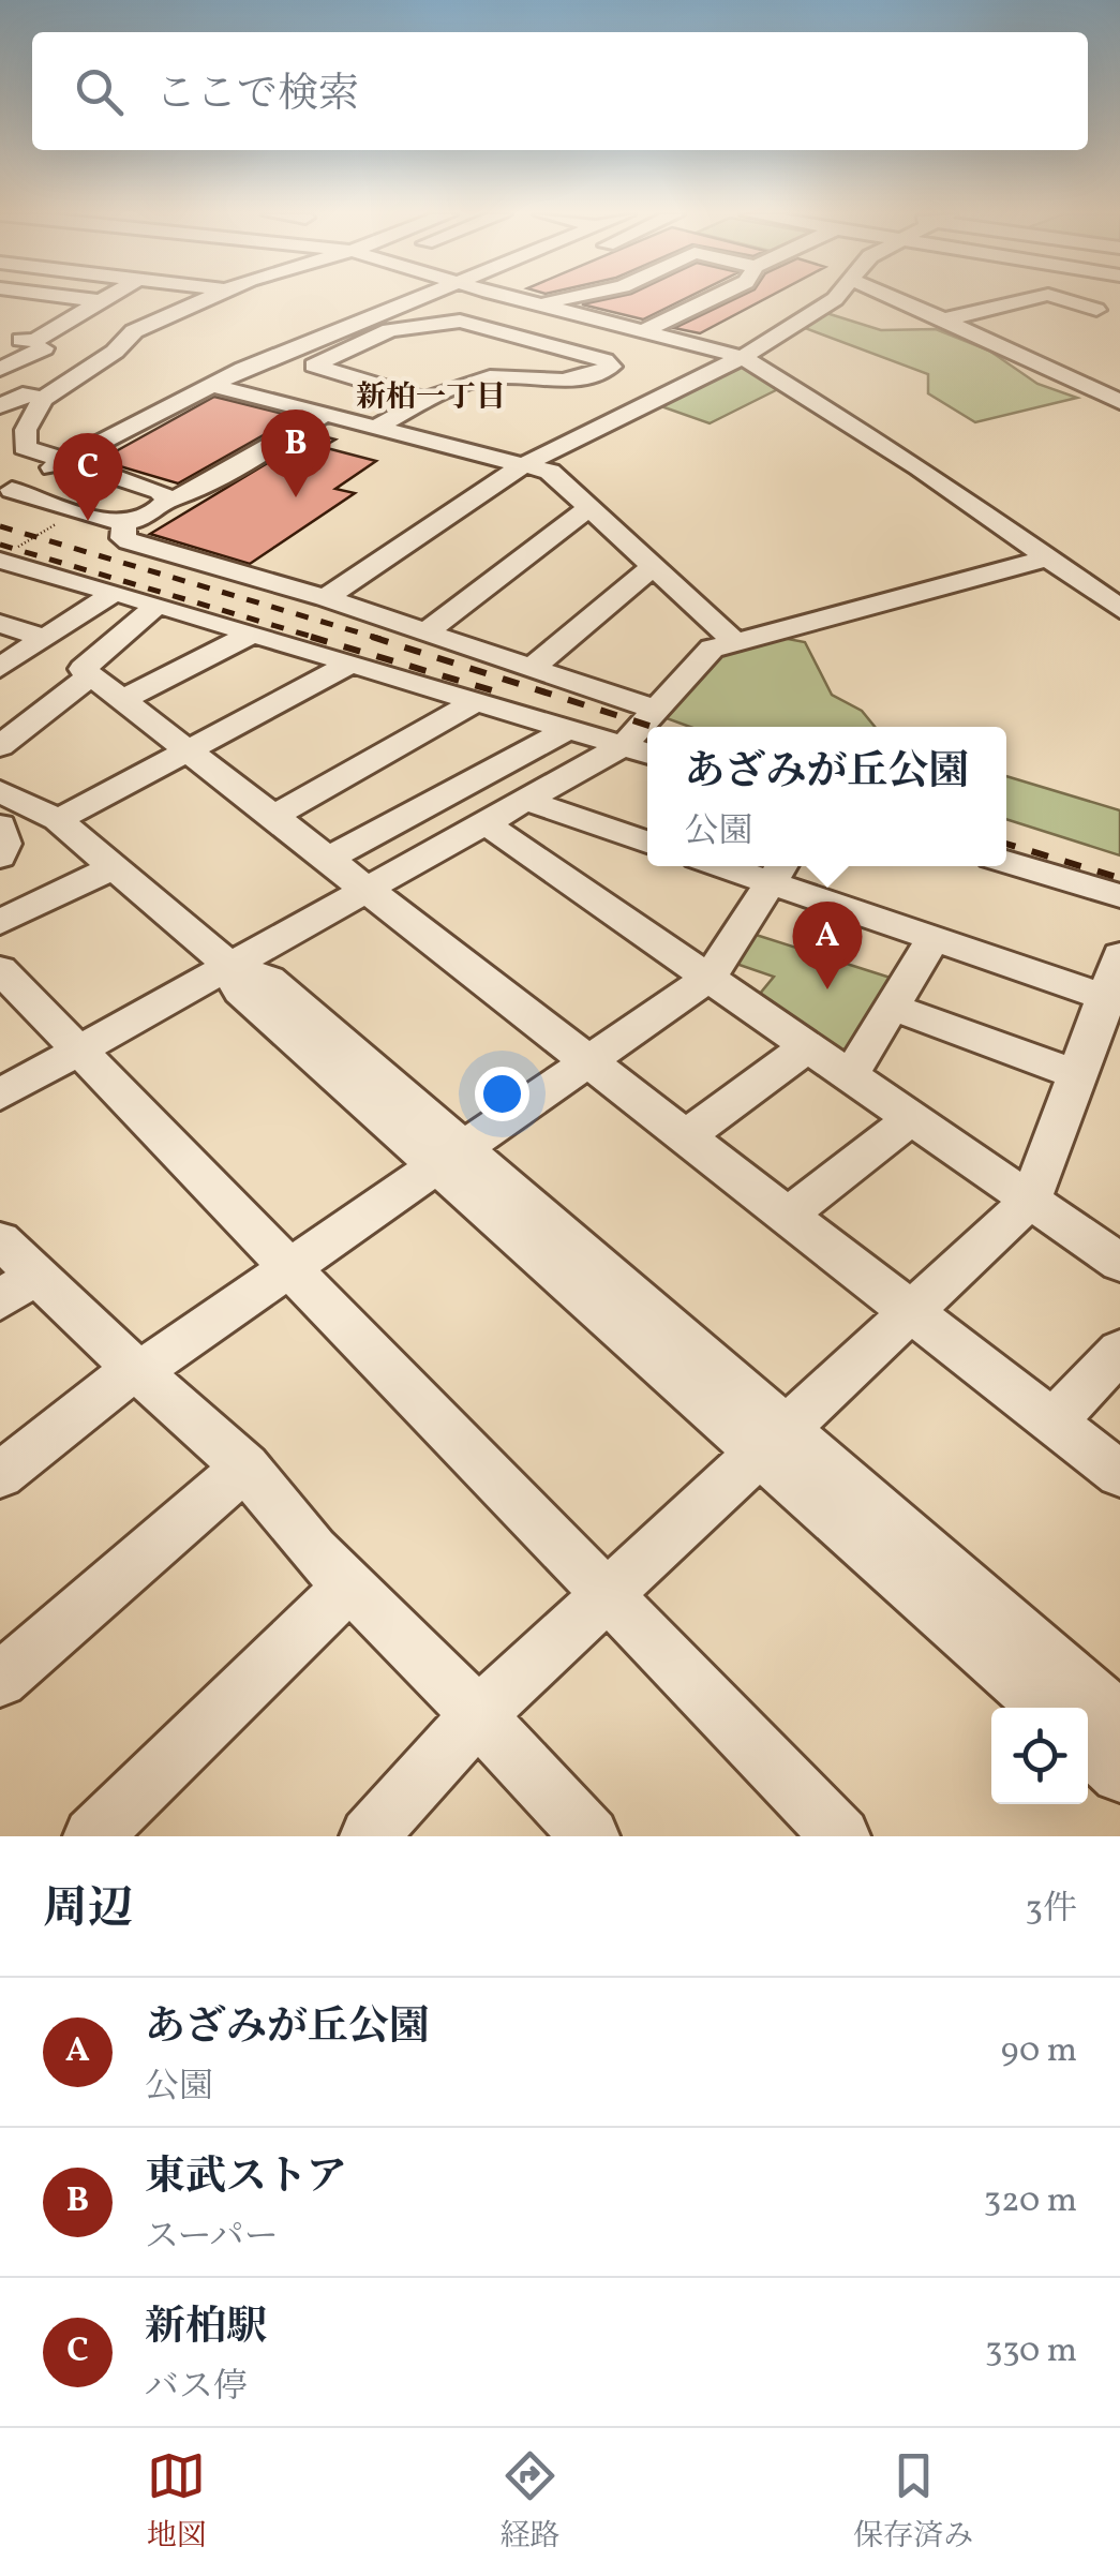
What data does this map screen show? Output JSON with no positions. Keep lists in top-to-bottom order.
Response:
{
  "districts": ["新柏一丁目"],
  "page": {
    "search": "ここで検索",
    "pins": ["B", "C", "A"],
    "popup": ["あざみが丘公園", "公園"],
    "heading": ["周辺", "3件"],
    "list": [
      {
        "mark": "A",
        "name": "あざみが丘公園",
        "note": "公園",
        "value": "90 m"
      },
      {
        "mark": "B",
        "name": "東武ストア",
        "note": "スーパー",
        "value": "320 m"
      },
      {
        "mark": "C",
        "name": "新柏駅",
        "note": "バス停",
        "value": "330 m"
      }
    ],
    "nav": ["地図", "経路", "保存済み"]
  }
}
